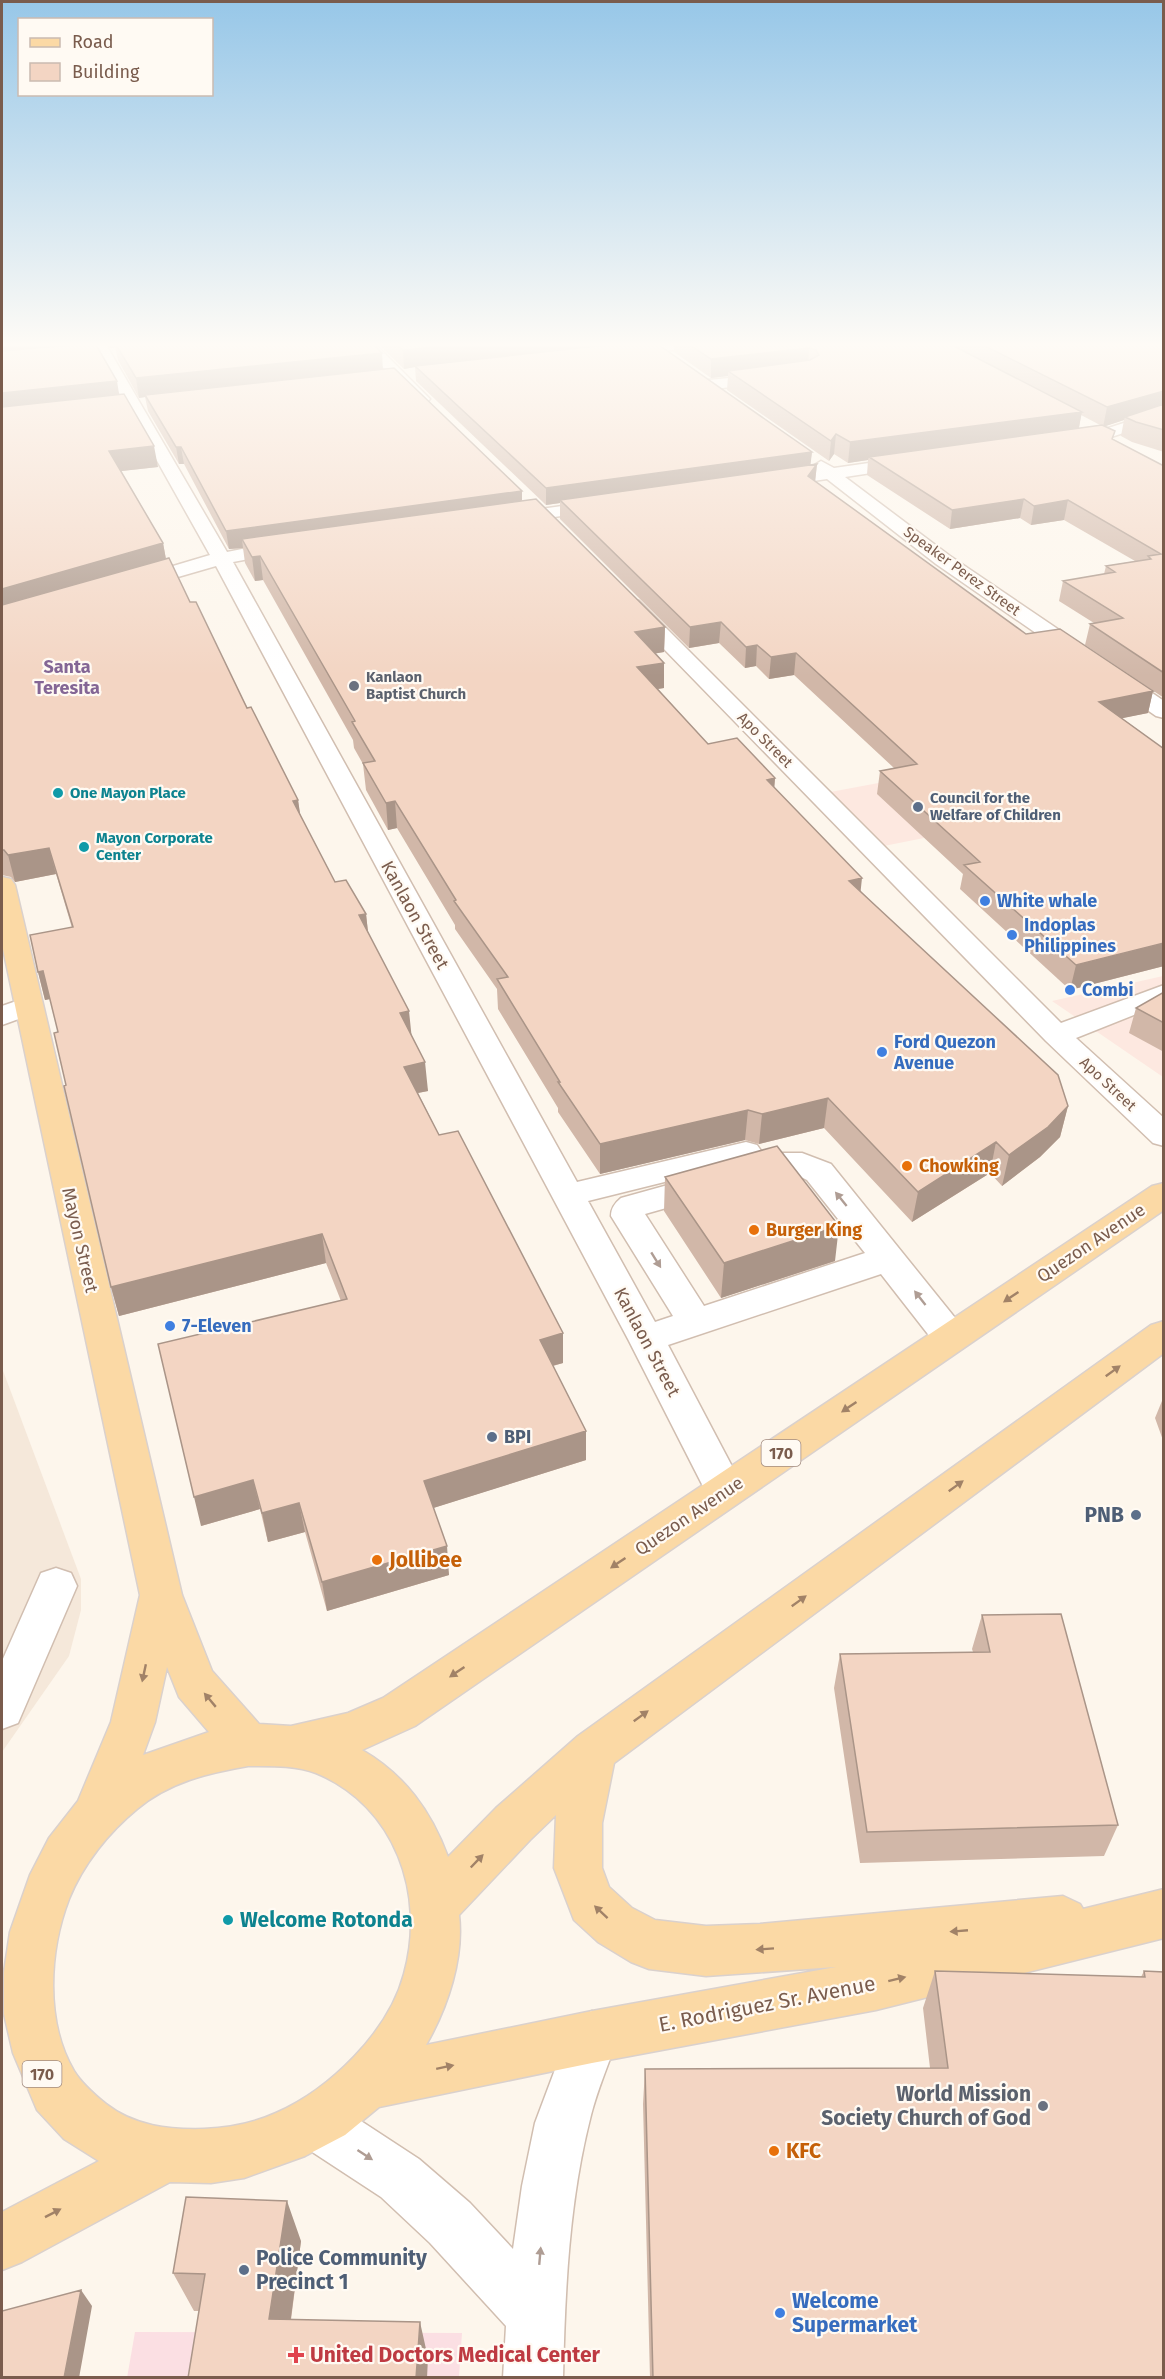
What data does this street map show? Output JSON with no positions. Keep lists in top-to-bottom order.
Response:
{
  "streets": {
    "main road": [
      "Mayon Street",
      "Quezon Avenue",
      "170",
      "E. Rodriguez Sr. Avenue"
    ],
    "street": ["Speaker Perez Street", "Apo Street", "Kanlaon Street"]
  },
  "crossings": [
    ["Kanlaon Street", "Quezon Avenue"],
    ["Mayon Street", "Quezon Avenue"],
    ["Mayon Street", "170"],
    ["Quezon Avenue", "170"],
    ["170", "E. Rodriguez Sr. Avenue"]
  ],
  "districts": ["Santa Teresita"],
  "places": {
    "other": [
      "Kanlaon Baptist Church",
      "One Mayon Place",
      "Council for the Welfare of Children",
      "Mayon Corporate Center",
      "White whale",
      "Indoplas Philippines",
      "Combi",
      "Ford Quezon Avenue",
      "Chowking",
      "Burger King",
      "7-Eleven",
      "BPI",
      "PNB",
      "Jollibee",
      "Welcome Rotonda",
      "World Mission Society Church of God",
      "KFC",
      "Police Community Precinct 1",
      "Welcome Supermarket"
    ],
    "health": ["United Doctors Medical Center"]
  },
  "legend": ["Road", "Building"]
}
